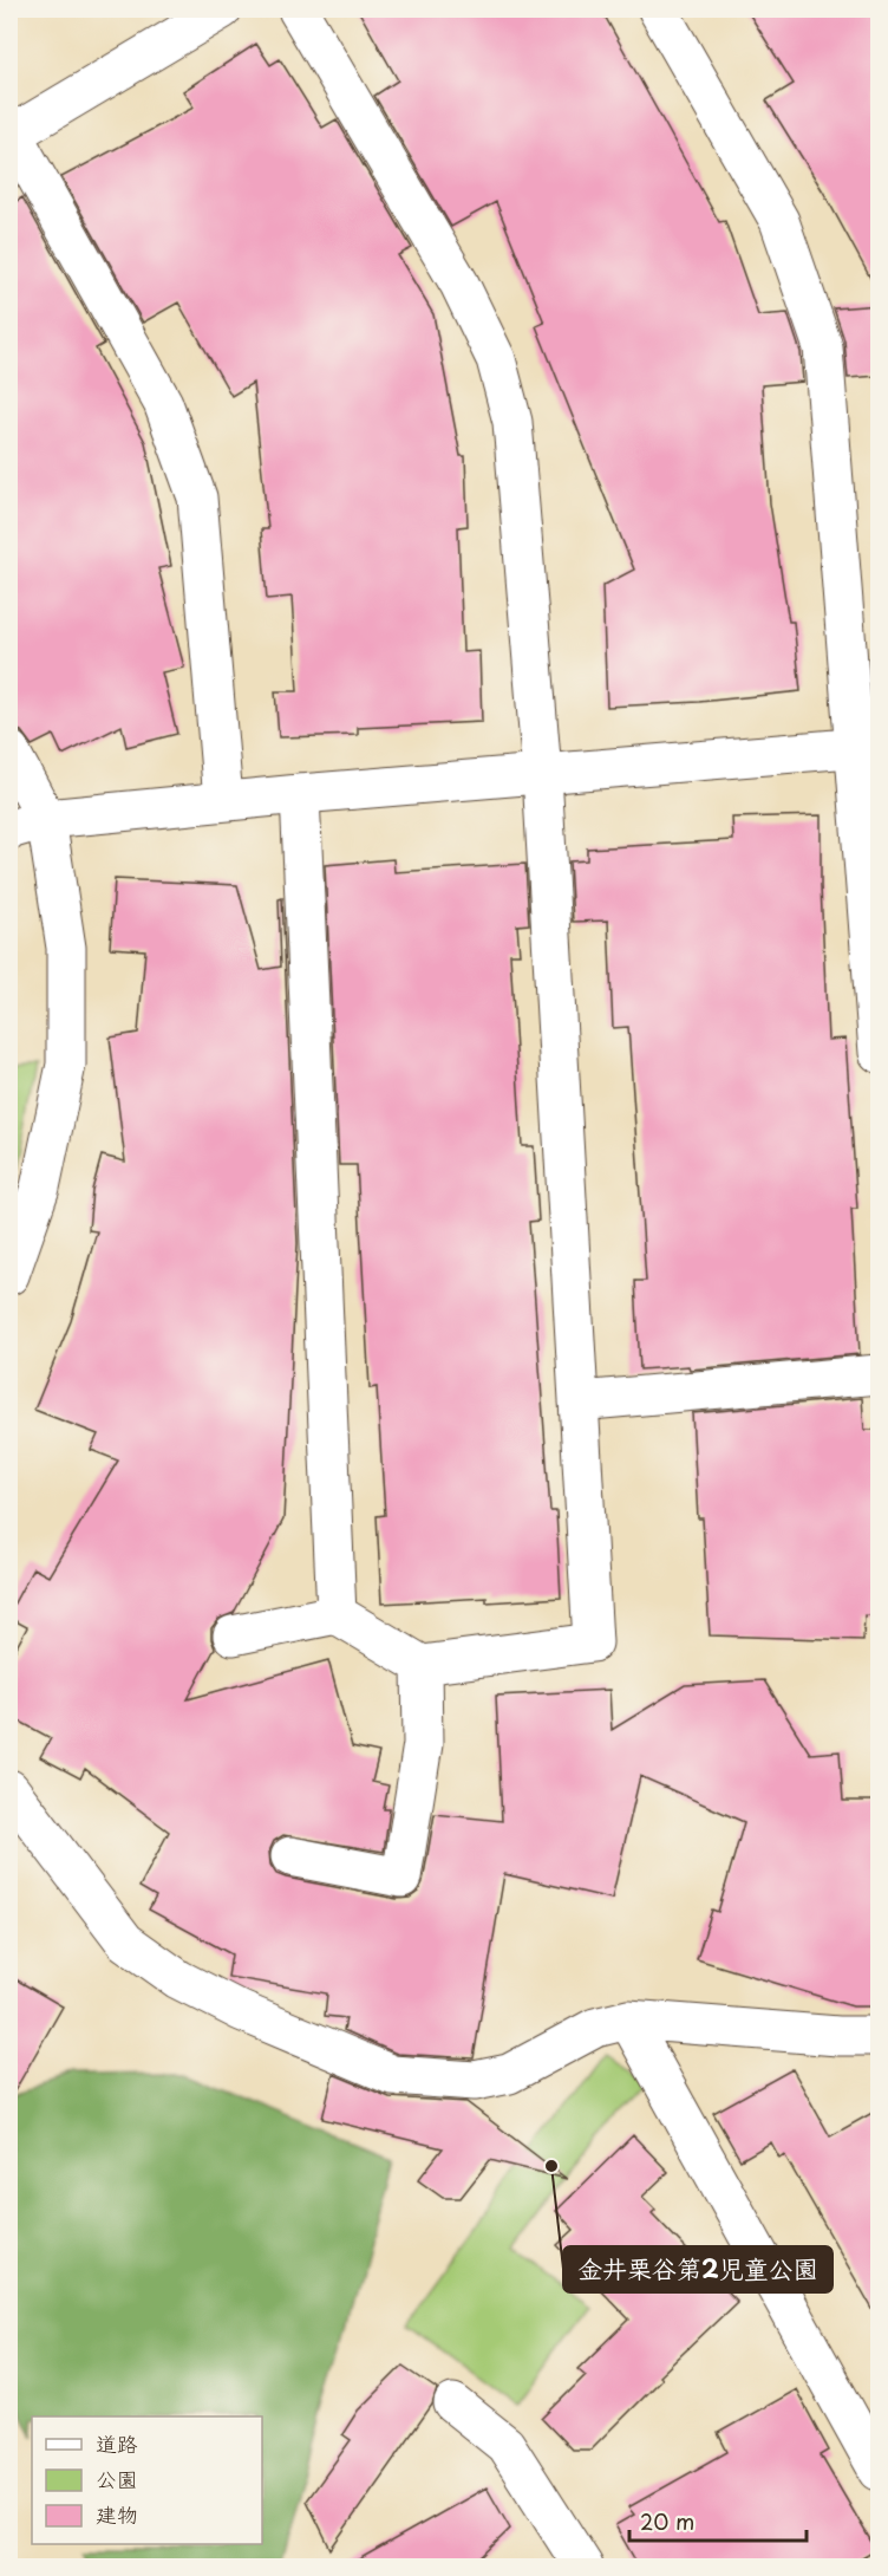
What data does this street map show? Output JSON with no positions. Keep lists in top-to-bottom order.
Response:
{
  "places": ["金井栗谷第2児童公園"],
  "legend": ["道路", "公園", "建物"],
  "scale_bar": "20 m"
}
